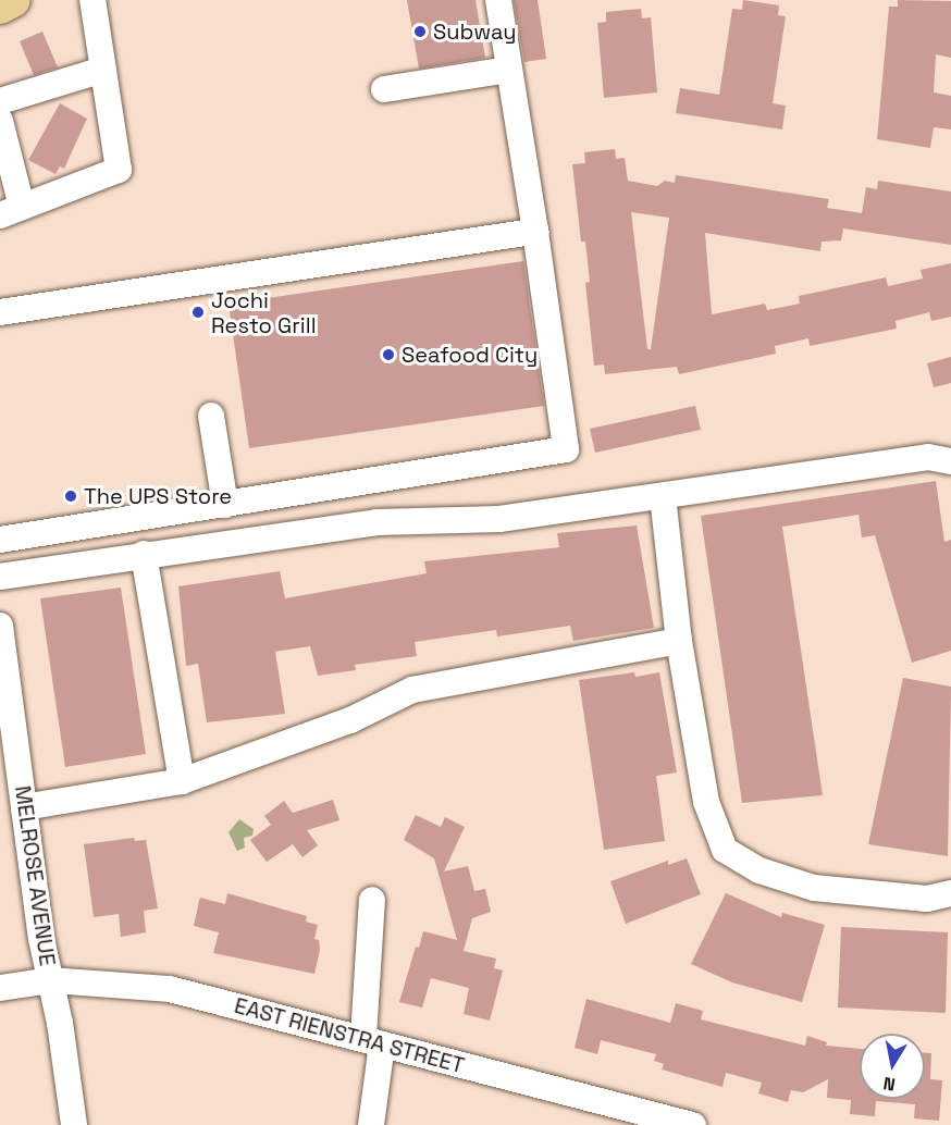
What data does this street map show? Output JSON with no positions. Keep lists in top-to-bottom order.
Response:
{
  "streets": {
    "street": ["MELROSE AVENUE", "EAST RIENSTRA STREET"]
  },
  "crossings": [
    ["MELROSE AVENUE", "EAST RIENSTRA STREET"]
  ],
  "places": [
    "Subway",
    "Jochi Resto Grill",
    "Seafood City",
    "The UPS Store"
  ],
  "north": "bottom"
}
